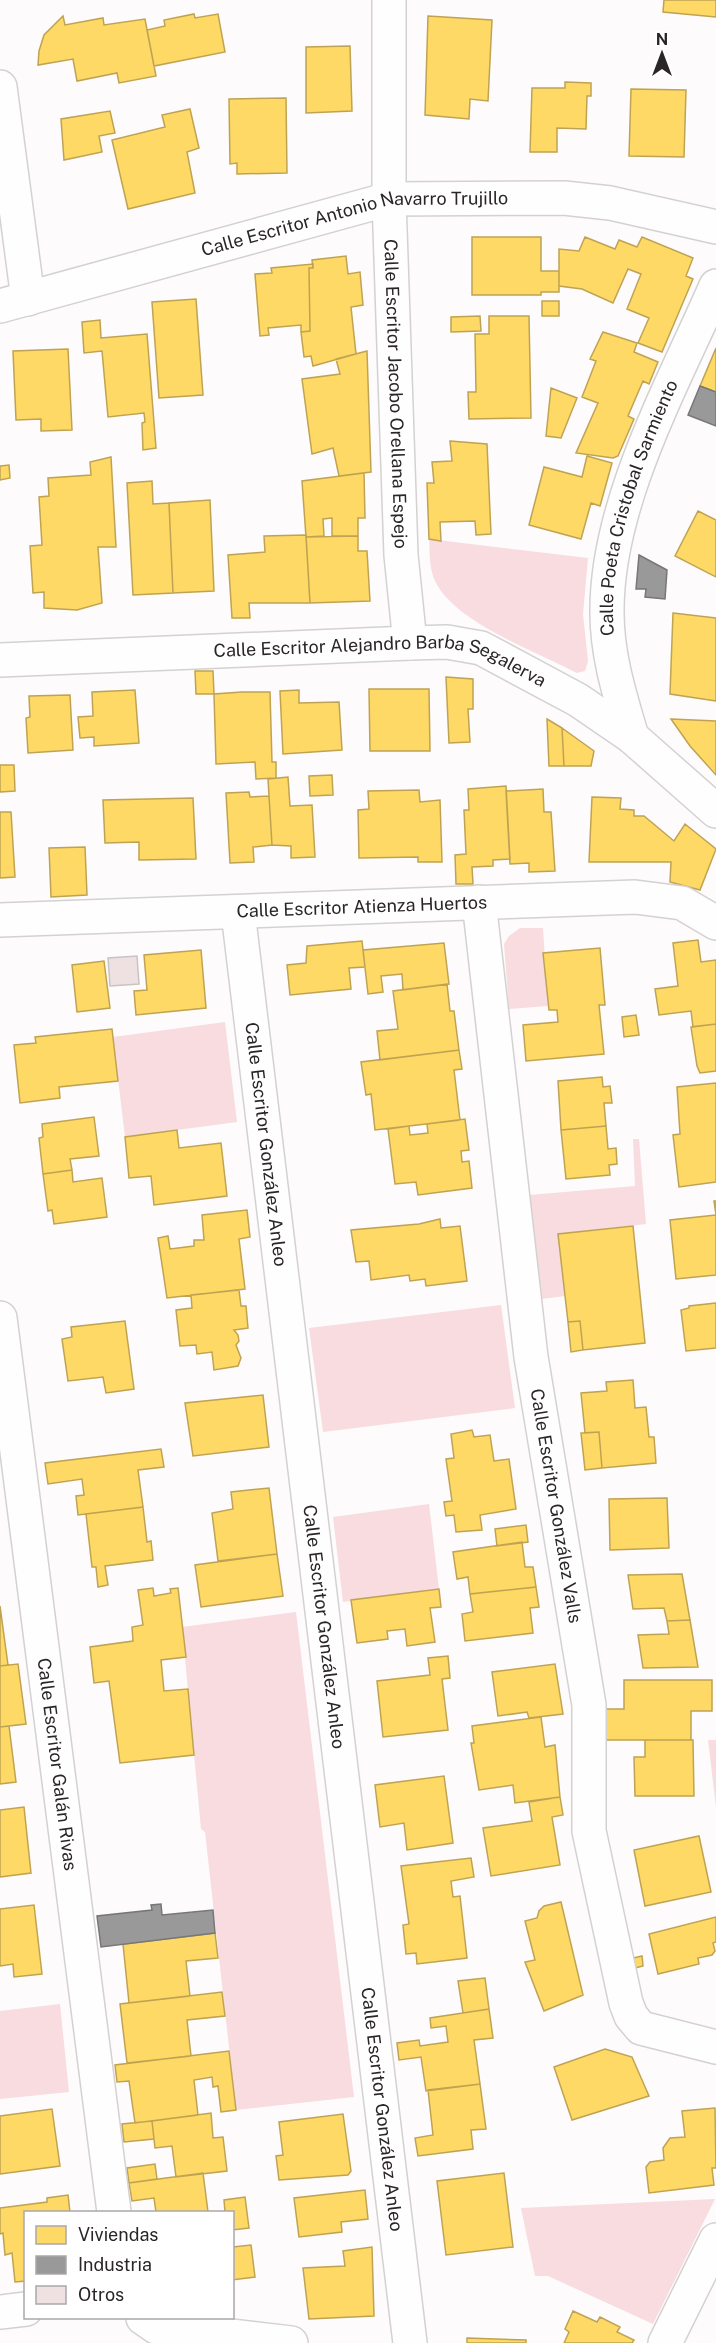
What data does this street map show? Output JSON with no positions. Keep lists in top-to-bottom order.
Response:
{
  "streets": {
    "street": [
      "Calle Escritor Antonio Navarro Trujillo",
      "Calle Escritor Jacobo Orellana Espejo",
      "Calle Poeta Cristobal Sarmiento",
      "Calle Escritor Alejandro Barba Segalerva",
      "Calle Escritor Atienza Huertos",
      "Calle Escritor González Anleo",
      "Calle Escritor González Valls",
      "Calle Escritor Galán Rivas"
    ]
  },
  "crossings": [
    ["Calle Escritor Antonio Navarro Trujillo", "Calle Escritor Jacobo Orellana Espejo"],
    ["Calle Escritor Jacobo Orellana Espejo", "Calle Escritor Alejandro Barba Segalerva"],
    ["Calle Poeta Cristobal Sarmiento", "Calle Escritor Alejandro Barba Segalerva"],
    ["Calle Escritor Atienza Huertos", "Calle Escritor González Anleo"],
    ["Calle Escritor Atienza Huertos", "Calle Escritor González Valls"]
  ],
  "legend": ["Viviendas", "Industria", "Otros"],
  "north": "top"
}
